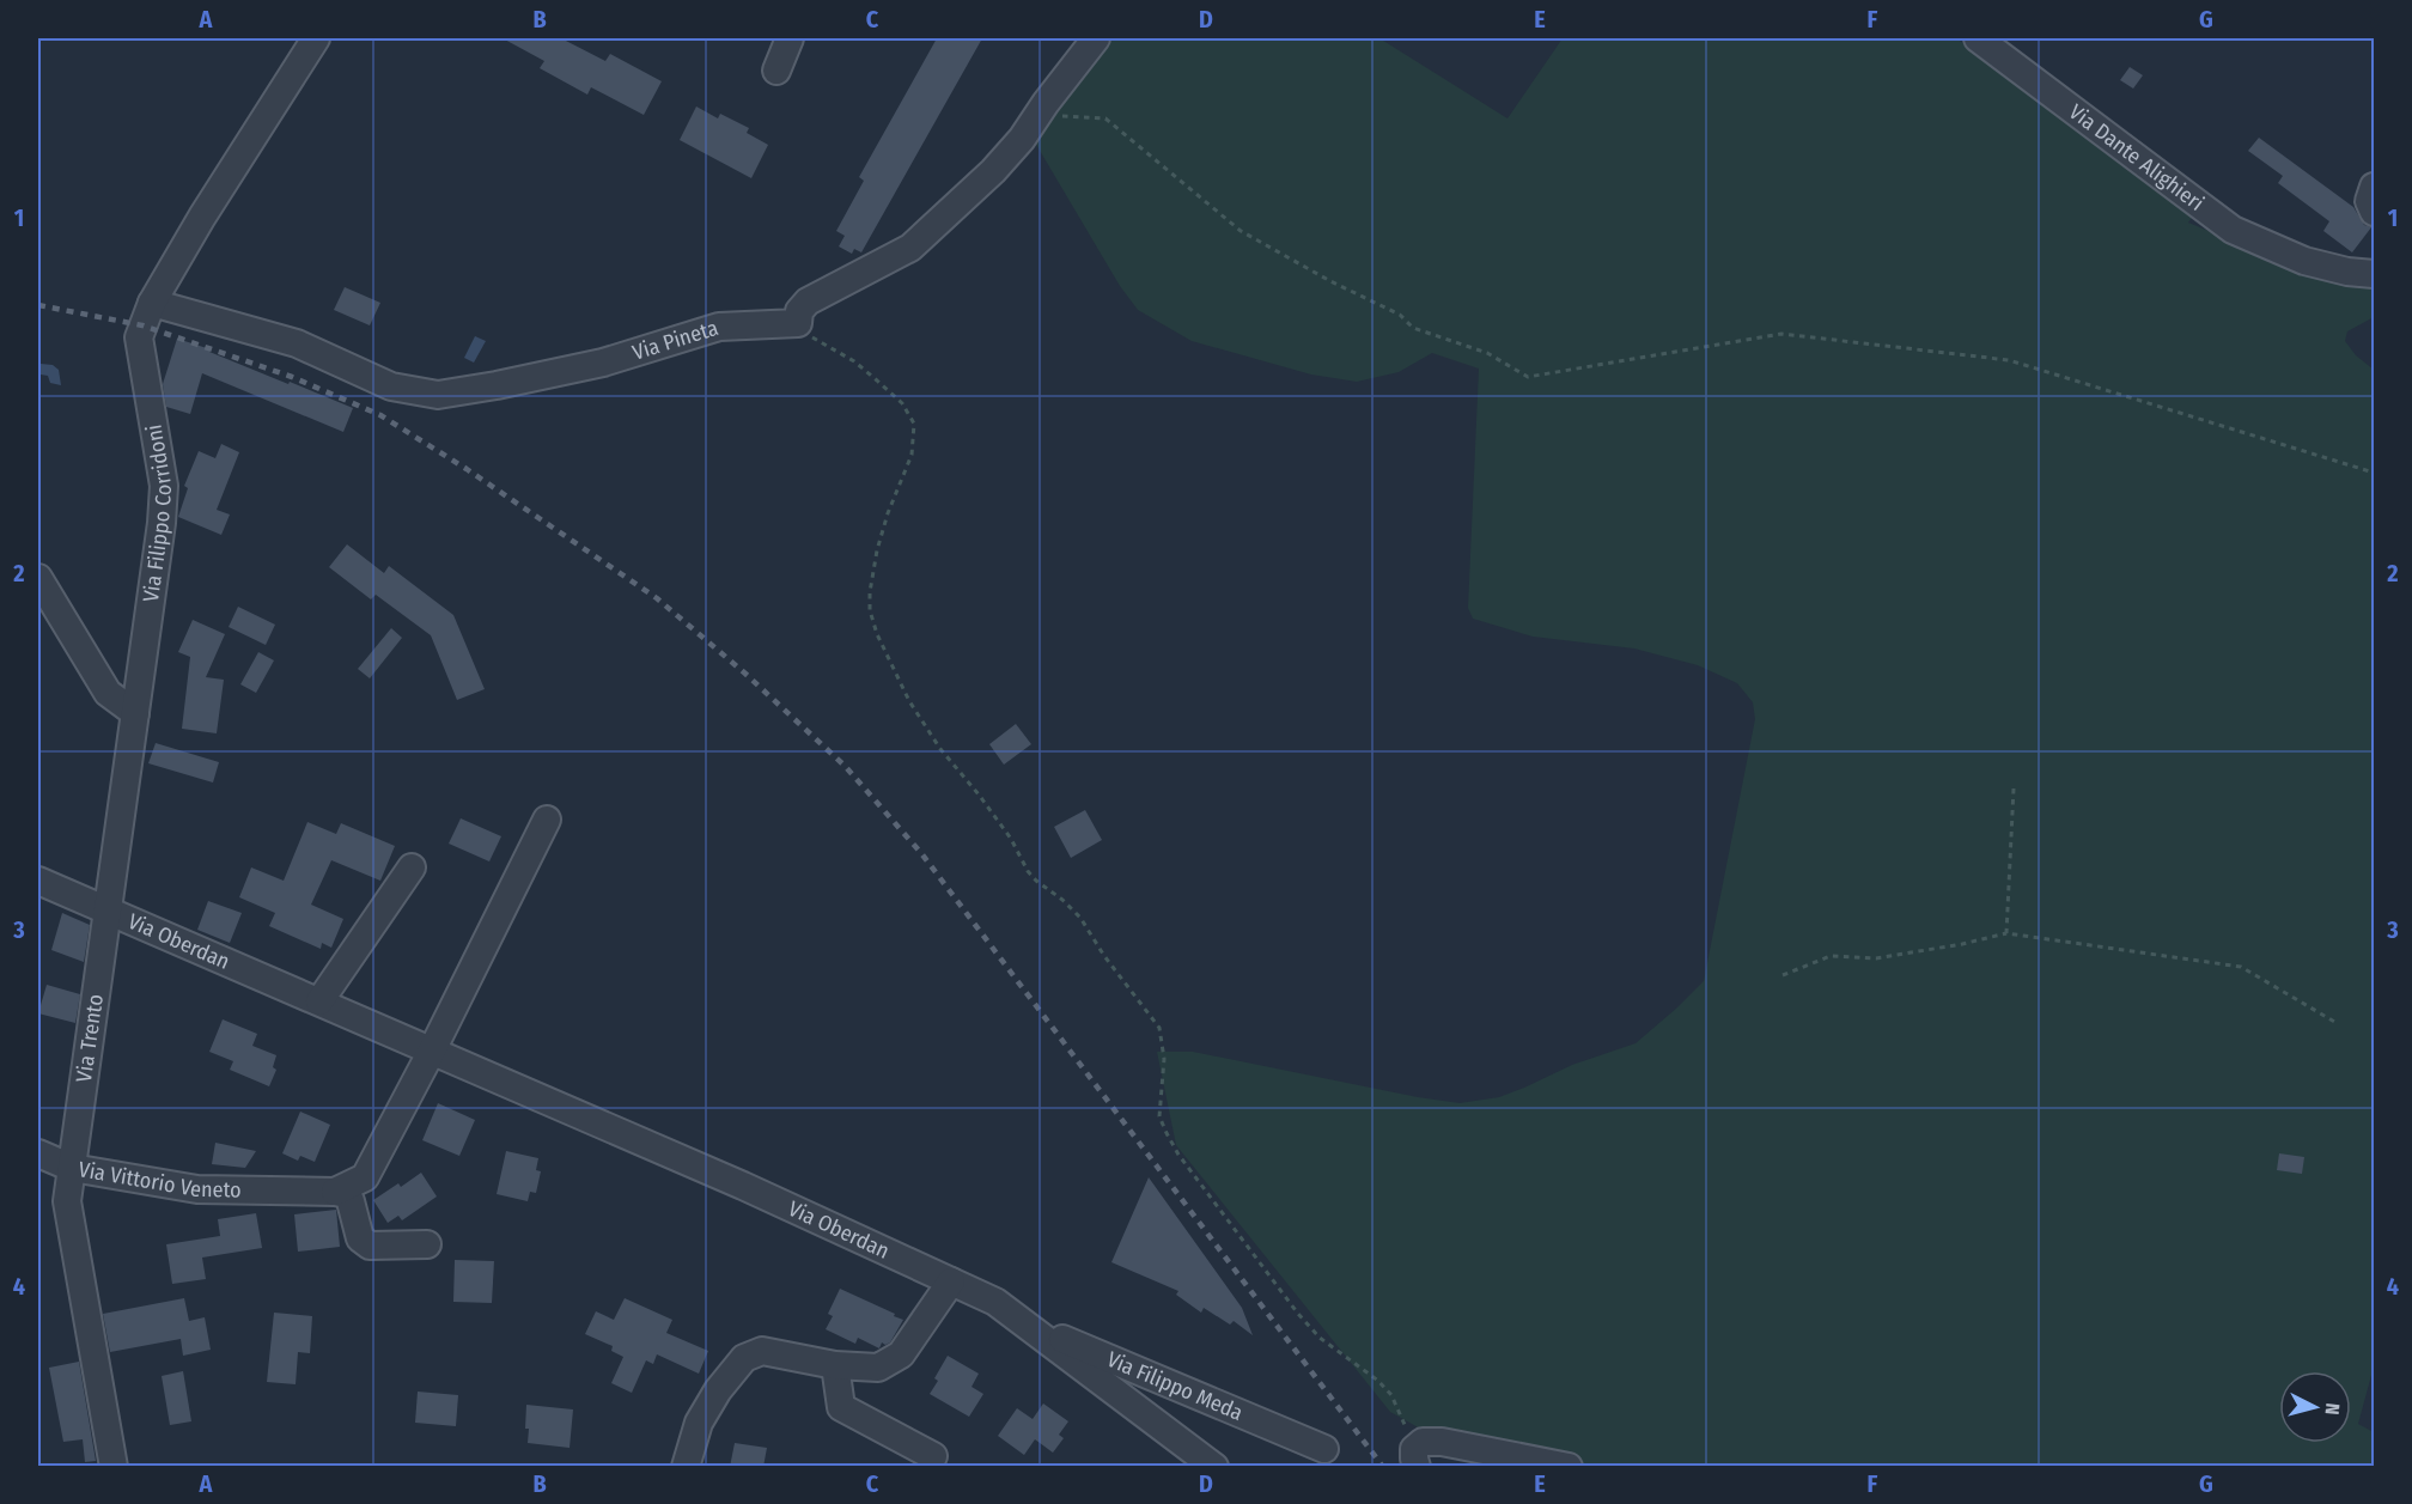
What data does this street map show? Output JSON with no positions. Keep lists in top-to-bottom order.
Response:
{
  "streets": {
    "street": [
      "Via Dante Alighieri",
      "Via Pineta",
      "Via Filippo Corridoni",
      "Via Oberdan",
      "Via Trento",
      "Via Vittorio Veneto",
      "Via Filippo Meda"
    ]
  },
  "crossings": [
    ["Via Pineta", "Via Filippo Corridoni"],
    ["Via Filippo Corridoni", "Via Oberdan"],
    ["Via Filippo Corridoni", "Via Trento"],
    ["Via Oberdan", "Via Trento"],
    ["Via Oberdan", "Via Filippo Meda"],
    ["Via Trento", "Via Vittorio Veneto"]
  ],
  "north": "right",
  "grid": {
    "columns": [
      "A",
      "B",
      "C",
      "D",
      "E",
      "F",
      "G"
    ],
    "rows": [
      "1",
      "2",
      "3",
      "4"
    ]
  }
}
